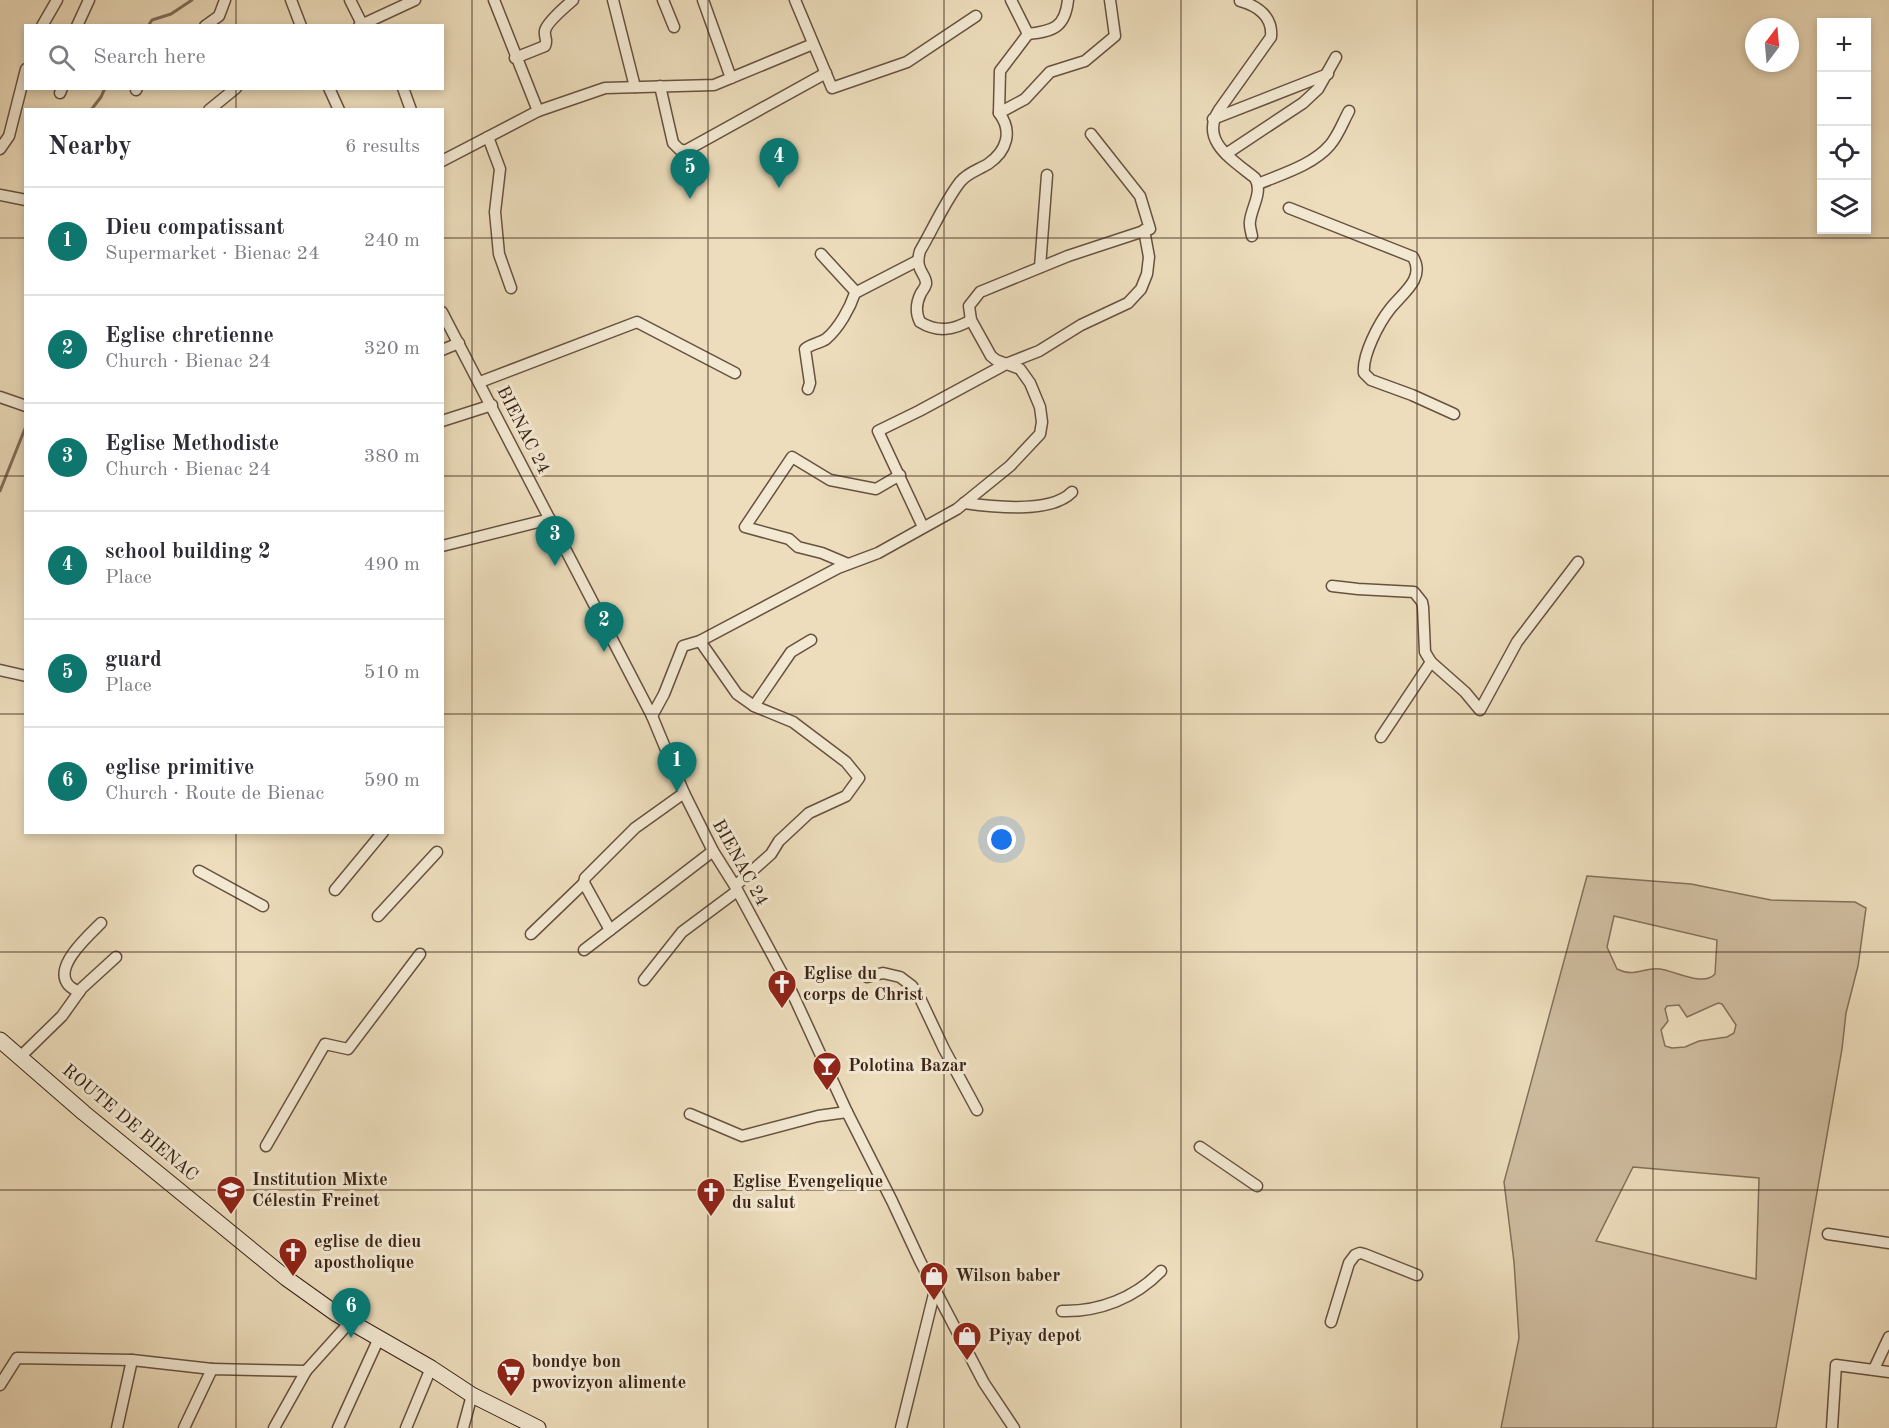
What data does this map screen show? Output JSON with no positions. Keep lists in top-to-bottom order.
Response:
{
  "streets": {
    "main road": ["ROUTE DE BIENAC"],
    "street": ["BIENAC 24"]
  },
  "places": {
    "church": ["Eglise du corps de Christ", "Eglise Evengelique du salut", "eglise de dieu apostholique"],
    "bar": ["Polotina Bazar"],
    "school or university": ["Institution Mixte Célestin Freinet"],
    "shop": ["Wilson baber", "Piyay depot"],
    "supermarket": ["bondye bon pwovizyon alimente"]
  },
  "north": "top",
  "page": {
    "map_buttons": ["+", "−"],
    "search": "Search here",
    "heading": ["Nearby", "6 results"],
    "pins": [
      "4",
      "5",
      "3",
      "2",
      "1",
      "6"
    ],
    "list": [
      {
        "mark": "1",
        "name": "Dieu compatissant",
        "note": "Supermarket · Bienac 24",
        "value": "240 m"
      },
      {
        "mark": "2",
        "name": "Eglise chretienne",
        "note": "Church · Bienac 24",
        "value": "320 m"
      },
      {
        "mark": "3",
        "name": "Eglise Methodiste",
        "note": "Church · Bienac 24",
        "value": "380 m"
      },
      {
        "mark": "4",
        "name": "school building 2",
        "note": "Place",
        "value": "490 m"
      },
      {
        "mark": "5",
        "name": "guard",
        "note": "Place",
        "value": "510 m"
      },
      {
        "mark": "6",
        "name": "eglise primitive",
        "note": "Church · Route de Bienac",
        "value": "590 m"
      }
    ]
  }
}
